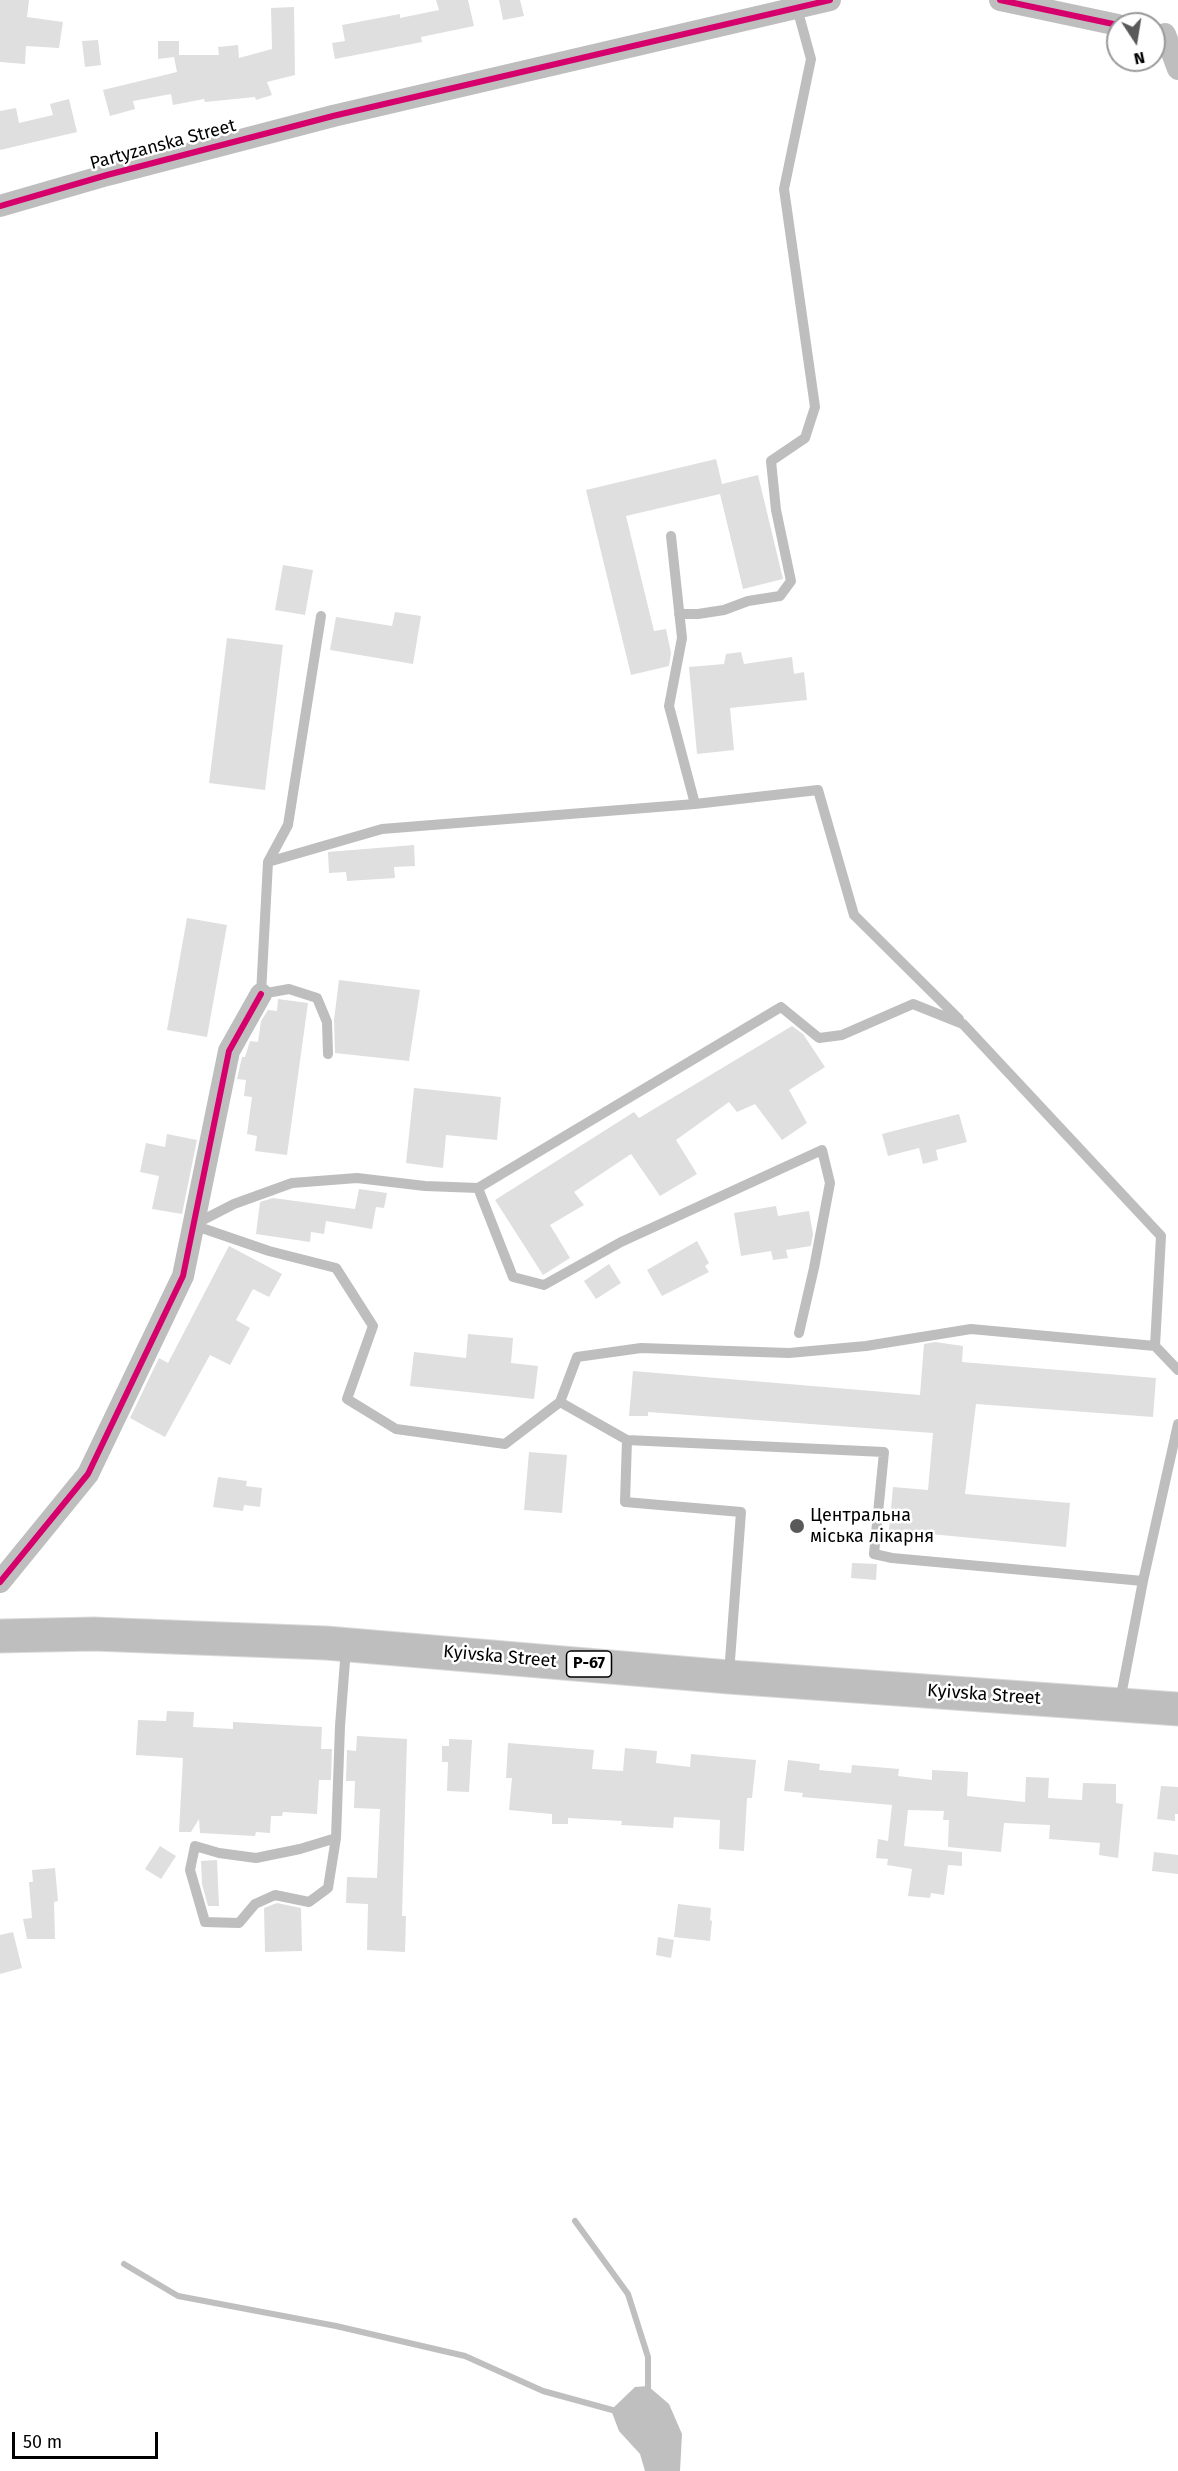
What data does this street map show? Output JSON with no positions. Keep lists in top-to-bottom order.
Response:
{
  "streets": {
    "main road": ["Kyivska Street", "Р-67"],
    "street": ["Partyzanska Street"]
  },
  "places": ["Центральна міська лікарня"],
  "scale_bar": "50 m",
  "north": "bottom"
}
